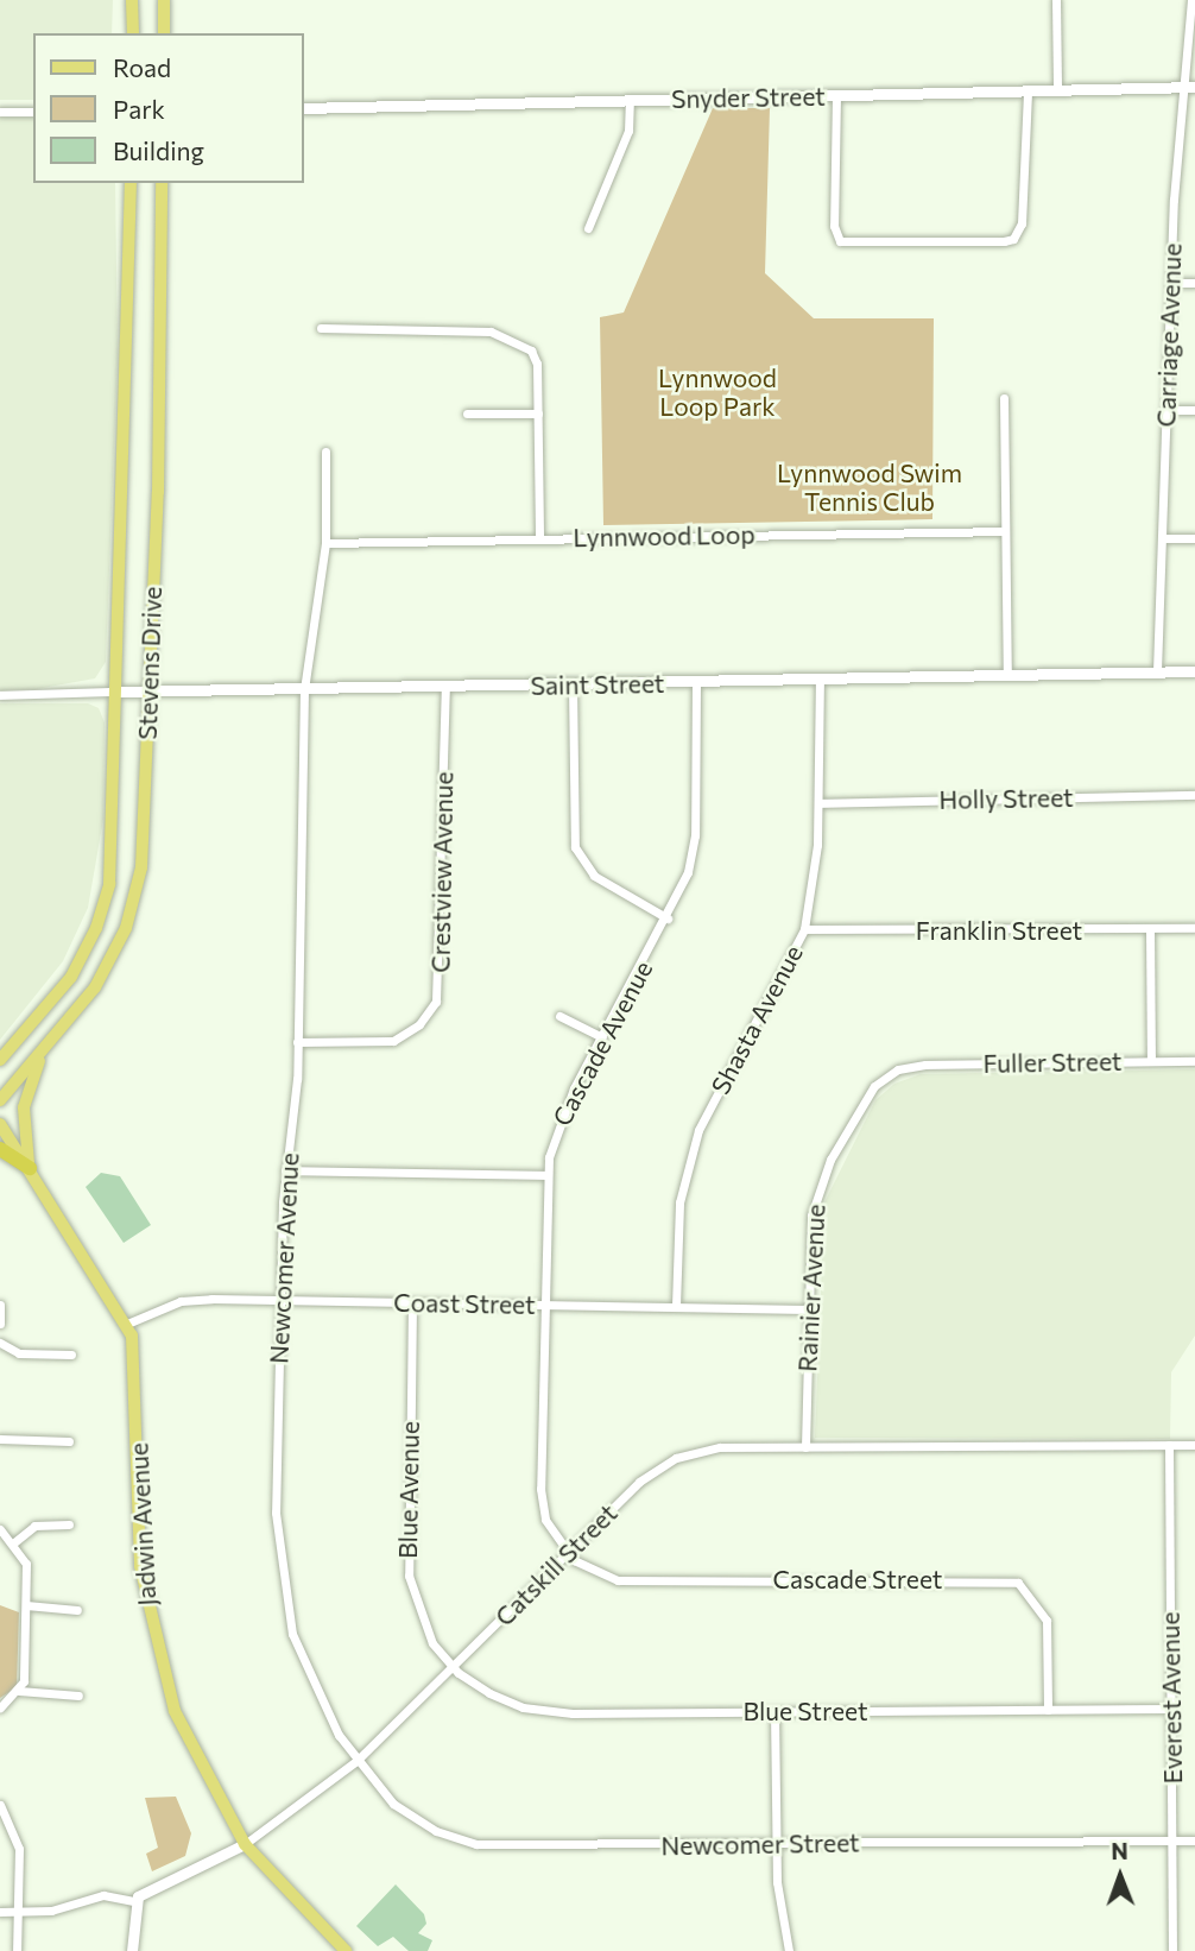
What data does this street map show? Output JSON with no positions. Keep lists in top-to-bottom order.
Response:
{
  "streets": {
    "main road": ["Stevens Drive", "Jadwin Avenue"],
    "street": [
      "Snyder Street",
      "Carriage Avenue",
      "Lynnwood Loop",
      "Saint Street",
      "Holly Street",
      "Crestview Avenue",
      "Franklin Street",
      "Shasta Avenue",
      "Cascade Avenue",
      "Fuller Street",
      "Newcomer Avenue",
      "Rainier Avenue",
      "Coast Street",
      "Blue Avenue",
      "Catskill Street",
      "Cascade Street",
      "Everest Avenue",
      "Blue Street",
      "Newcomer Street"
    ]
  },
  "crossings": [
    ["Snyder Street", "Carriage Avenue"],
    ["Carriage Avenue", "Saint Street"],
    ["Stevens Drive", "Saint Street"],
    ["Saint Street", "Crestview Avenue"],
    ["Saint Street", "Shasta Avenue"],
    ["Saint Street", "Cascade Avenue"],
    ["Saint Street", "Newcomer Avenue"],
    ["Holly Street", "Shasta Avenue"],
    ["Crestview Avenue", "Newcomer Avenue"],
    ["Franklin Street", "Shasta Avenue"],
    ["Shasta Avenue", "Coast Street"],
    ["Cascade Avenue", "Coast Street"],
    ["Cascade Avenue", "Catskill Street"],
    ["Cascade Avenue", "Cascade Street"],
    ["Fuller Street", "Rainier Avenue"],
    ["Newcomer Avenue", "Coast Street"],
    ["Newcomer Avenue", "Catskill Street"],
    ["Newcomer Avenue", "Newcomer Street"],
    ["Rainier Avenue", "Coast Street"],
    ["Rainier Avenue", "Catskill Street"],
    ["Coast Street", "Blue Avenue"],
    ["Coast Street", "Jadwin Avenue"],
    ["Blue Avenue", "Catskill Street"],
    ["Blue Avenue", "Blue Street"],
    ["Jadwin Avenue", "Catskill Street"],
    ["Catskill Street", "Cascade Street"],
    ["Catskill Street", "Everest Avenue"],
    ["Catskill Street", "Blue Street"],
    ["Catskill Street", "Newcomer Street"],
    ["Cascade Street", "Blue Street"],
    ["Everest Avenue", "Blue Street"],
    ["Everest Avenue", "Newcomer Street"]
  ],
  "parks": ["Lynnwood Loop Park", "Lynnwood Swim Tennis Club"],
  "legend": ["Road", "Park", "Building"],
  "north": "top"
}
